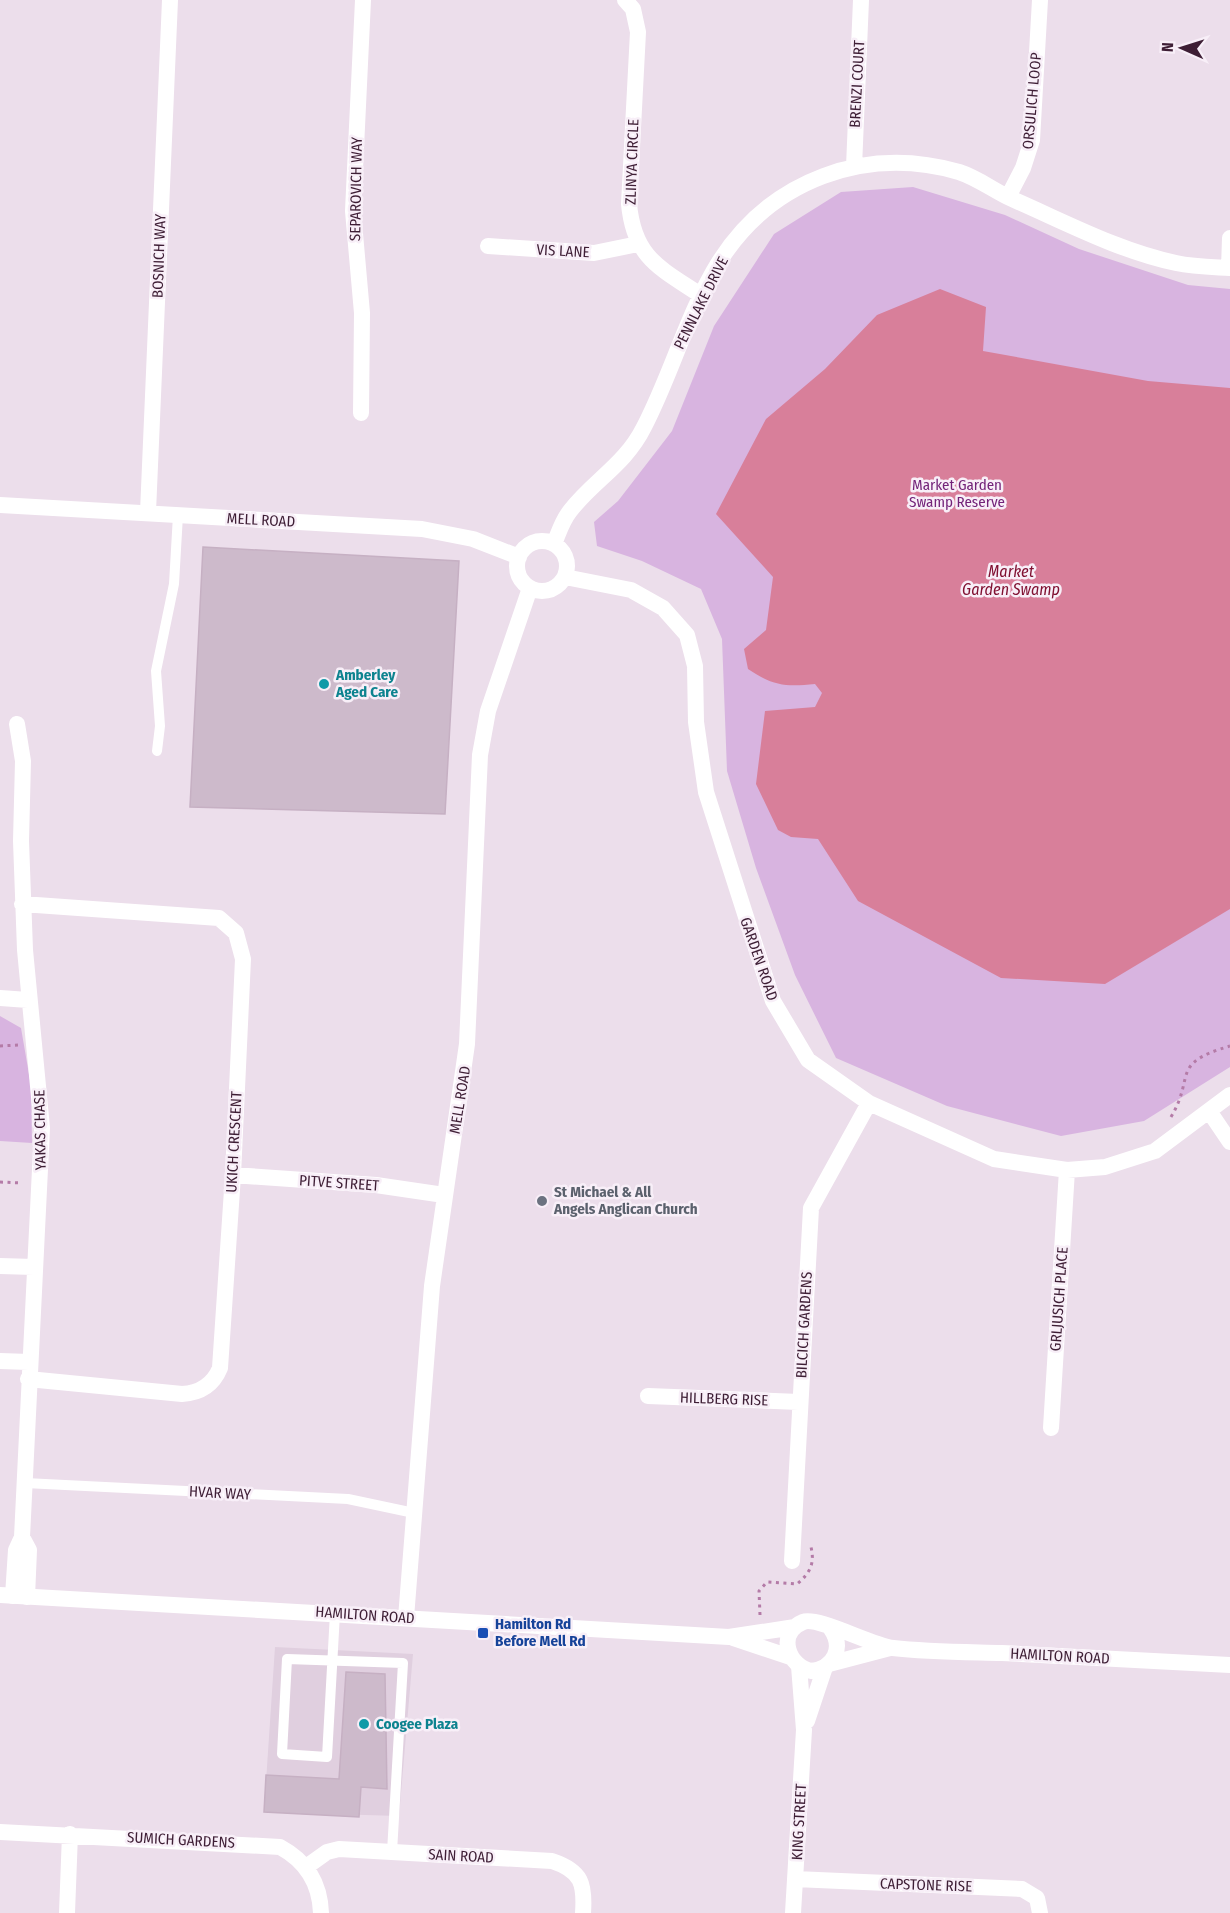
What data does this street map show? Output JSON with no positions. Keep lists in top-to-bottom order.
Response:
{
  "streets": {
    "street": [
      "BRENZI COURT",
      "ORSULICH LOOP",
      "ZLINYA CIRCLE",
      "SEPAROVICH WAY",
      "VIS LANE",
      "BOSNICH WAY",
      "PENNLAKE DRIVE",
      "MELL ROAD",
      "GARDEN ROAD",
      "YAKAS CHASE",
      "UKICH CRESCENT",
      "PITVE STREET",
      "GRLJUSICH PLACE",
      "BILCICH GARDENS",
      "HILLBERG RISE",
      "HAMILTON ROAD",
      "KING STREET",
      "SUMICH GARDENS",
      "SAIN ROAD",
      "CAPSTONE RISE"
    ],
    "lane": ["HVAR WAY"]
  },
  "crossings": [
    ["BRENZI COURT", "PENNLAKE DRIVE"],
    ["ORSULICH LOOP", "PENNLAKE DRIVE"],
    ["ZLINYA CIRCLE", "VIS LANE"],
    ["ZLINYA CIRCLE", "PENNLAKE DRIVE"],
    ["BOSNICH WAY", "MELL ROAD"],
    ["PENNLAKE DRIVE", "MELL ROAD"],
    ["PENNLAKE DRIVE", "GARDEN ROAD"],
    ["MELL ROAD", "GARDEN ROAD"],
    ["MELL ROAD", "PITVE STREET"],
    ["MELL ROAD", "HVAR WAY"],
    ["MELL ROAD", "HAMILTON ROAD"],
    ["GARDEN ROAD", "GRLJUSICH PLACE"],
    ["GARDEN ROAD", "BILCICH GARDENS"],
    ["YAKAS CHASE", "UKICH CRESCENT"],
    ["YAKAS CHASE", "HVAR WAY"],
    ["YAKAS CHASE", "HAMILTON ROAD"],
    ["UKICH CRESCENT", "PITVE STREET"],
    ["BILCICH GARDENS", "HILLBERG RISE"],
    ["HAMILTON ROAD", "KING STREET"],
    ["KING STREET", "CAPSTONE RISE"],
    ["SUMICH GARDENS", "SAIN ROAD"]
  ],
  "water": ["Market Garden Swamp"],
  "parks": ["Market Garden Swamp Reserve"],
  "places": {
    "other": ["Amberley Aged Care", "St Michael & All Angels Anglican Church", "Coogee Plaza"],
    "transit": ["Hamilton Rd Before Mell Rd"]
  },
  "north": "left"
}
